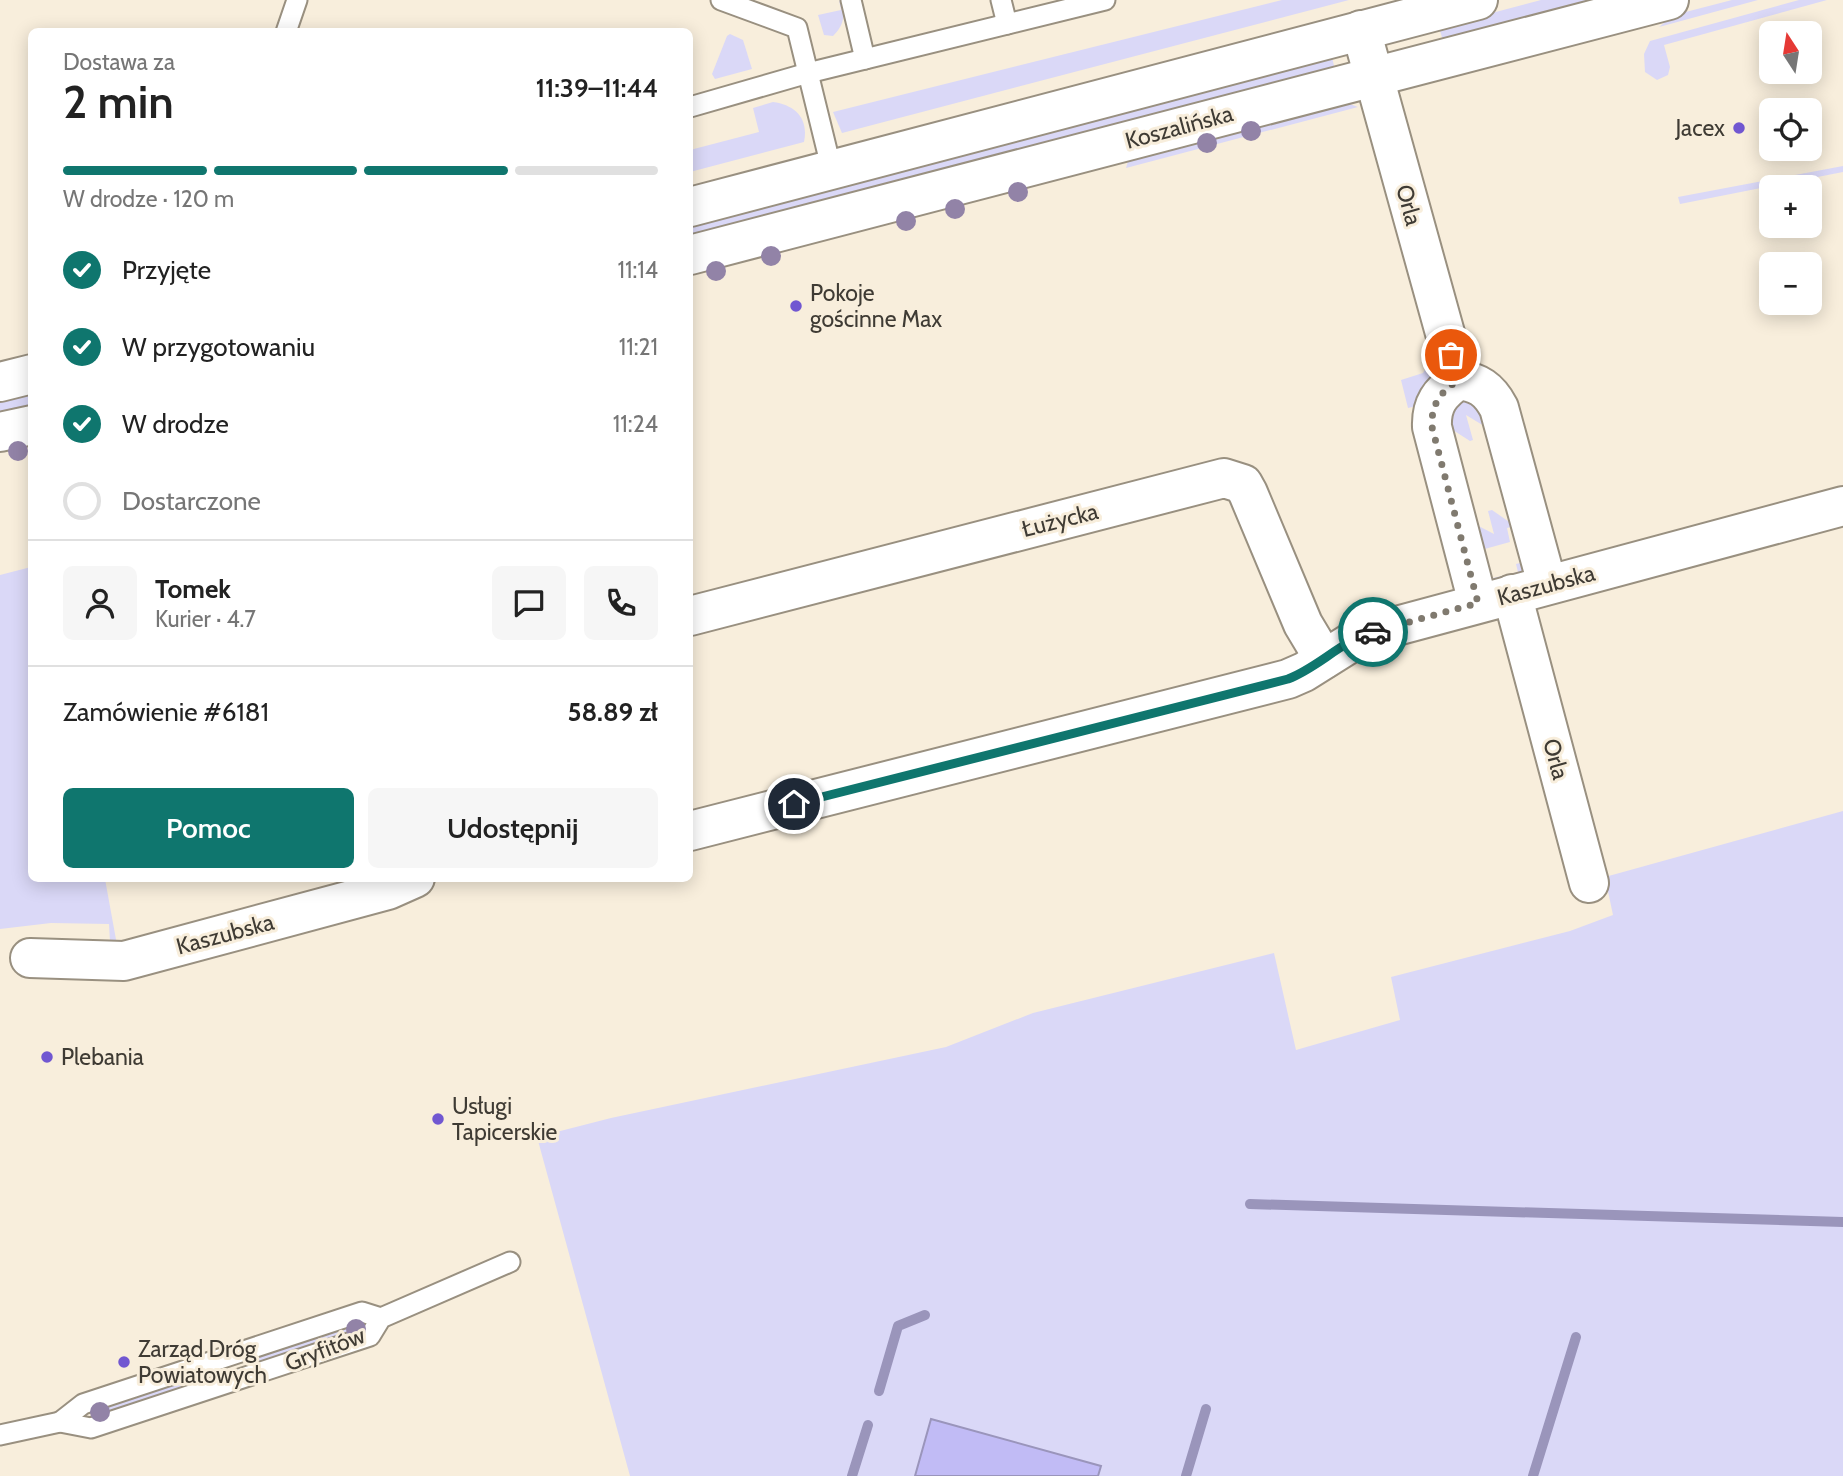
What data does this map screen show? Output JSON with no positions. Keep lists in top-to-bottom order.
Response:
{
  "streets": {
    "street": [
      "Koszalińska",
      "Orla",
      "Łużycka",
      "Kaszubska"
    ],
    "lane": ["Gryfitów"]
  },
  "crossings": [
    ["Koszalińska", "Orla"],
    ["Orla", "Kaszubska"],
    ["Łużycka", "Kaszubska"]
  ],
  "places": [
    "Jacex",
    "Pokoje gościnne Max",
    "Plebania",
    "Usługi Tapicerskie",
    "Zarząd Dróg Powiatowych"
  ],
  "north": "top",
  "page": {
    "map_buttons": ["+", "−"],
    "heading": ["2 min", "Dostawa za", "11:39–11:44"],
    "panel": [
      "Tomek",
      "Kurier · 4.7",
      "Zamówienie #6181",
      "58.89 zł"
    ],
    "bar": "W drodze · 120 m",
    "list": [
      ["Przyjęte", "11:14"],
      ["W przygotowaniu", "11:21"],
      ["W drodze", "11:24"],
      "Dostarczone"
    ],
    "buttons": ["Pomoc", "Udostępnij"]
  }
}
